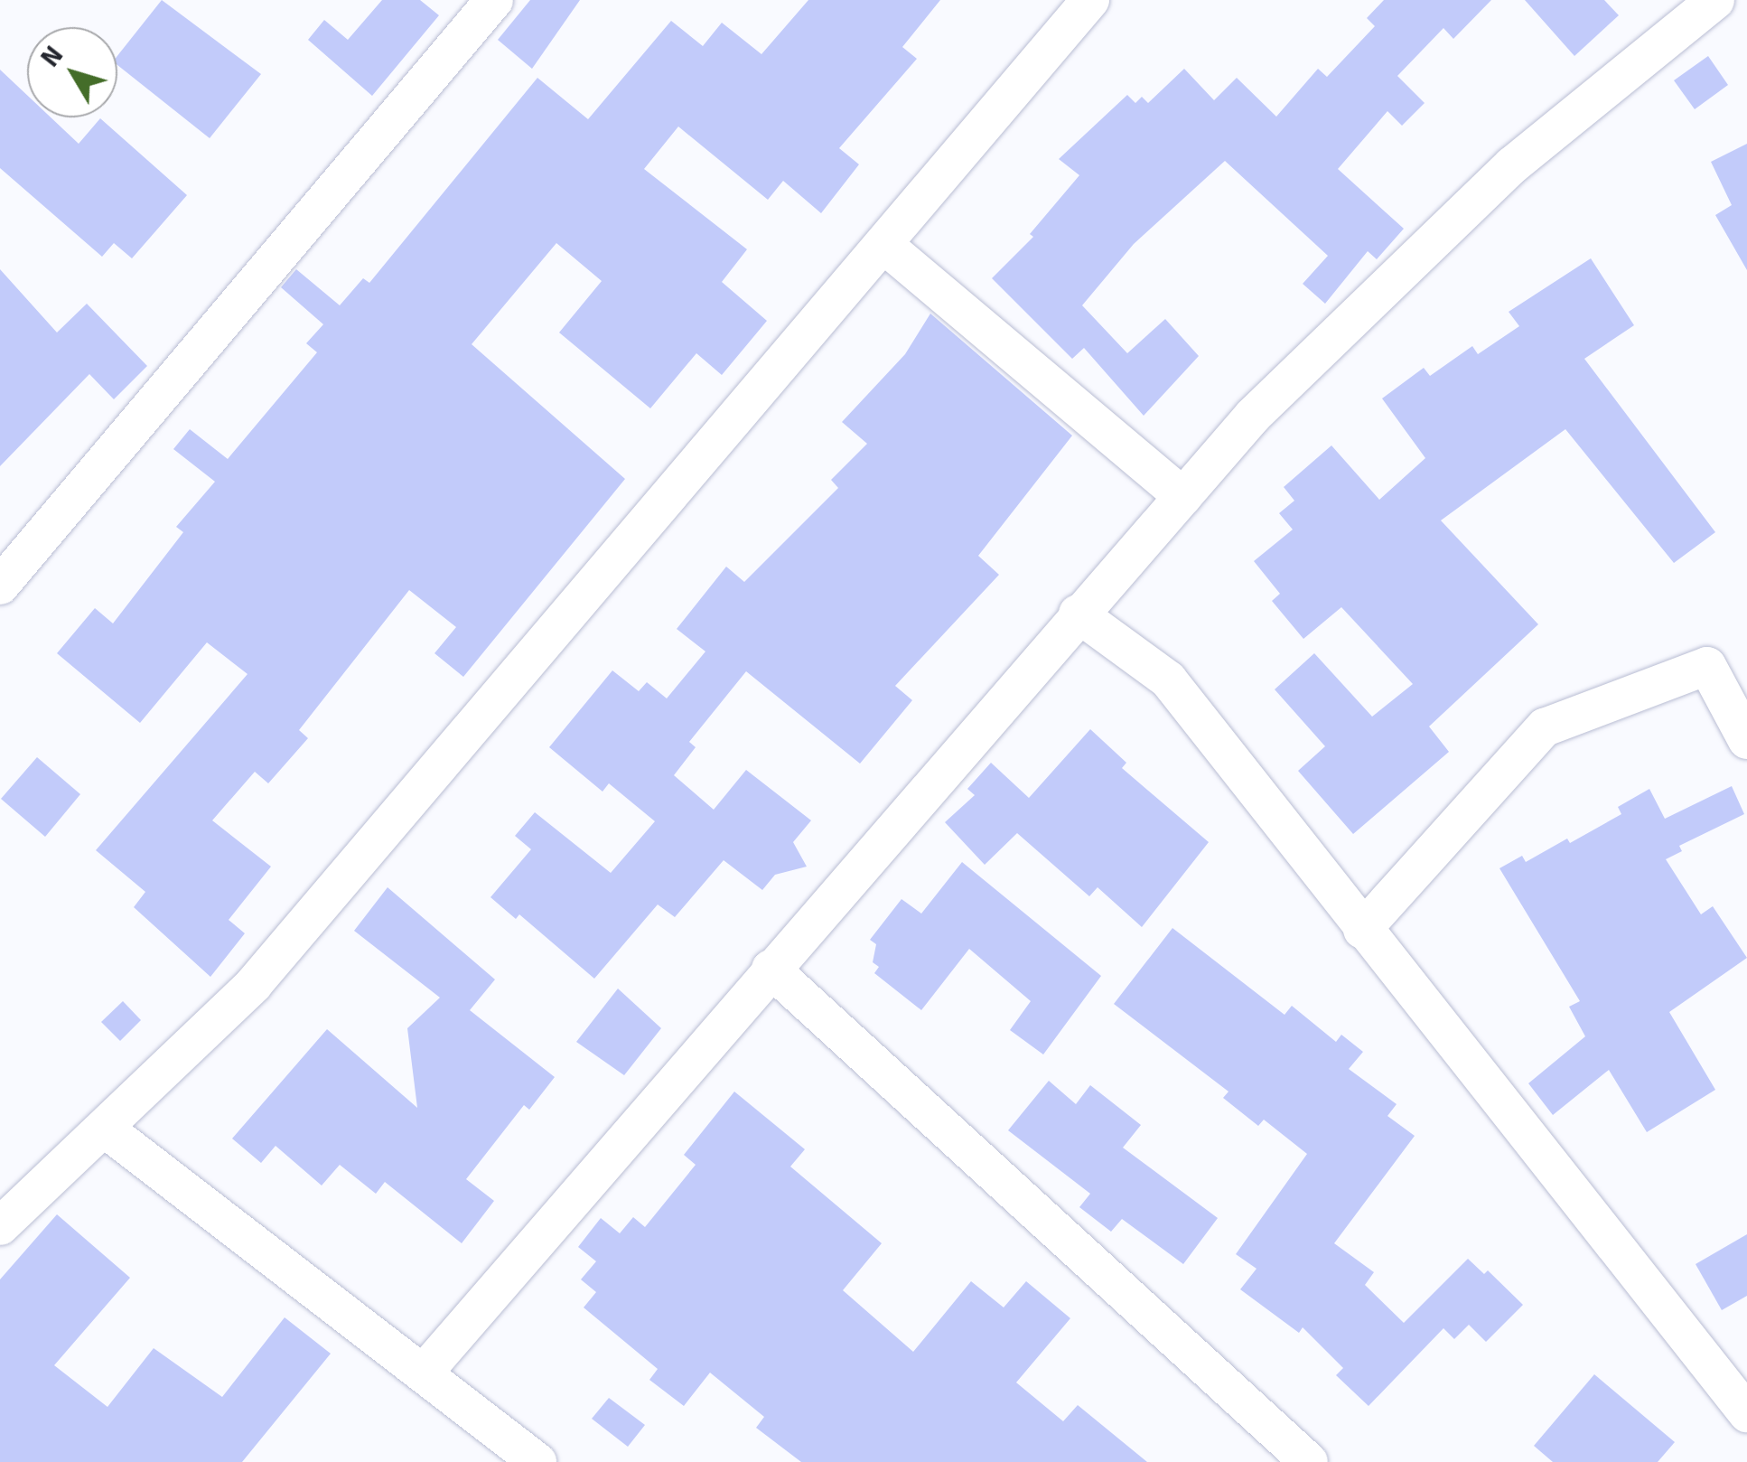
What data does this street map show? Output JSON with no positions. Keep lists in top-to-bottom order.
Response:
{
  "north": "top left"
}
